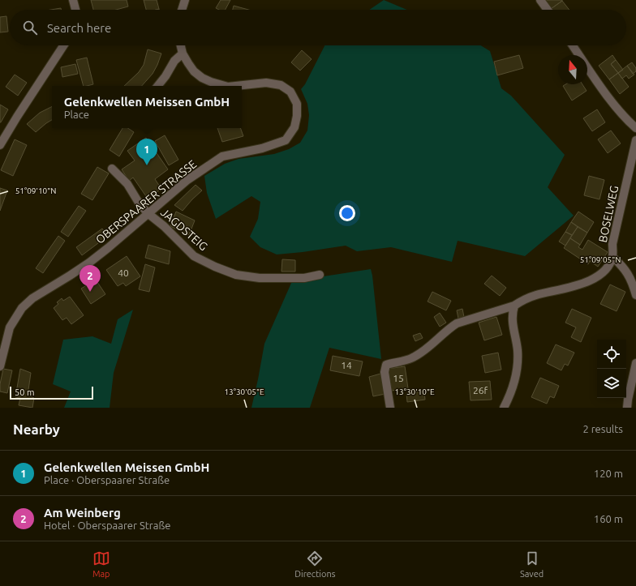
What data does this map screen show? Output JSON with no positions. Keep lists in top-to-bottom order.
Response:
{
  "streets": {
    "street": ["OBERSPAARER STRASSE", "BOSELWEG", "JAGDSTEIG"]
  },
  "crossings": [
    ["OBERSPAARER STRASSE", "JAGDSTEIG"]
  ],
  "house_numbers": [
    "40",
    "14",
    "15",
    "26f"
  ],
  "scale_bar": "50 m",
  "north": "top",
  "page": {
    "search": "Search here",
    "popup": ["Gelenkwellen Meissen GmbH", "Place"],
    "pins": ["1", "2"],
    "scale": "50 m",
    "heading": ["Nearby", "2 results"],
    "list": [
      {
        "mark": "1",
        "name": "Gelenkwellen Meissen GmbH",
        "note": "Place · Oberspaarer Straße",
        "value": "120 m"
      },
      {
        "mark": "2",
        "name": "Am Weinberg",
        "note": "Hotel · Oberspaarer Straße",
        "value": "160 m"
      }
    ],
    "nav": ["Map", "Directions", "Saved"]
  },
  "coordinates": [
    "51°09'10\"N",
    "51°09'05\"N",
    "13°30'05\"E",
    "13°30'10\"E"
  ]
}
